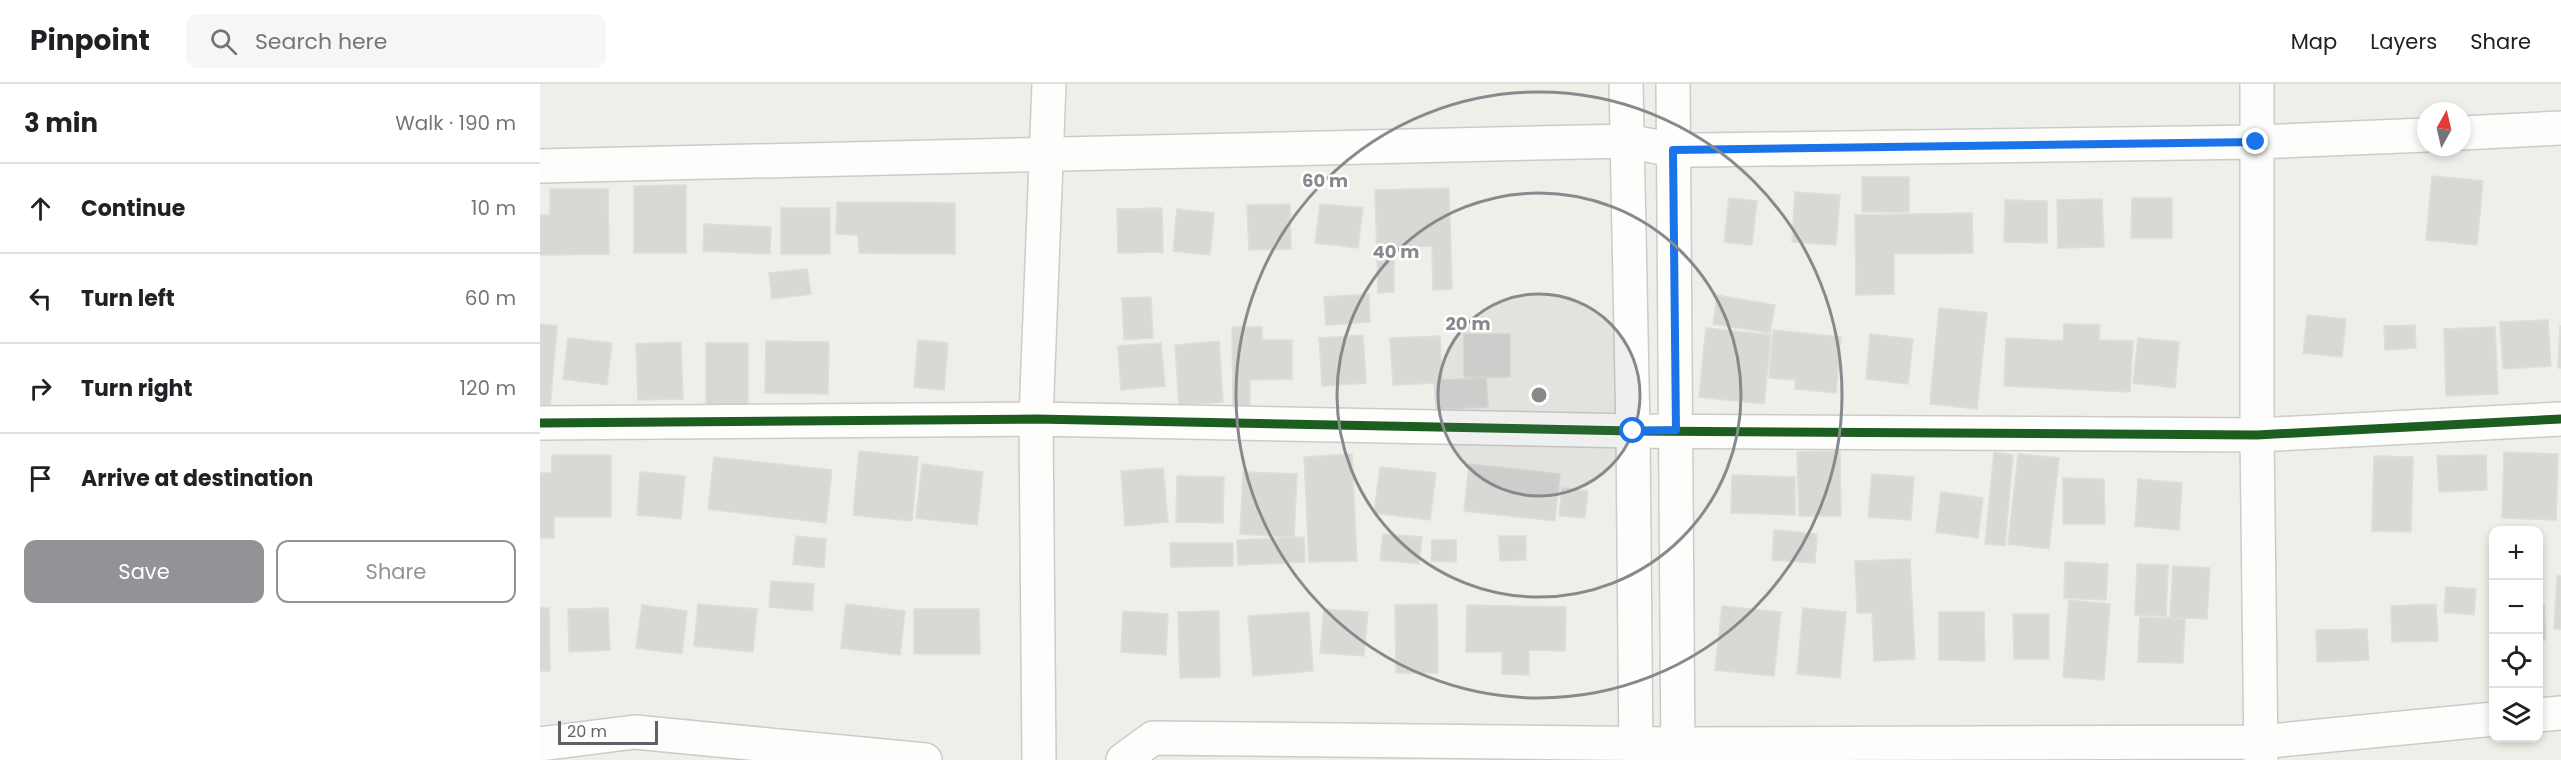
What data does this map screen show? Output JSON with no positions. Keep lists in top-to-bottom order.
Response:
{
  "scale_bar": "20 m",
  "north": "top",
  "page": {
    "header": "Pinpoint",
    "search": "Search here",
    "nav": ["Map", "Layers", "Share"],
    "heading": ["3 min", "Walk · 190 m"],
    "list": [
      ["Continue", "10 m"],
      ["Turn left", "60 m"],
      ["Turn right", "120 m"],
      "Arrive at destination"
    ],
    "buttons": ["Save", "Share"],
    "map_buttons": ["+", "−"],
    "scale": "20 m"
  },
  "rings": ["60 m", "40 m", "20 m"]
}
